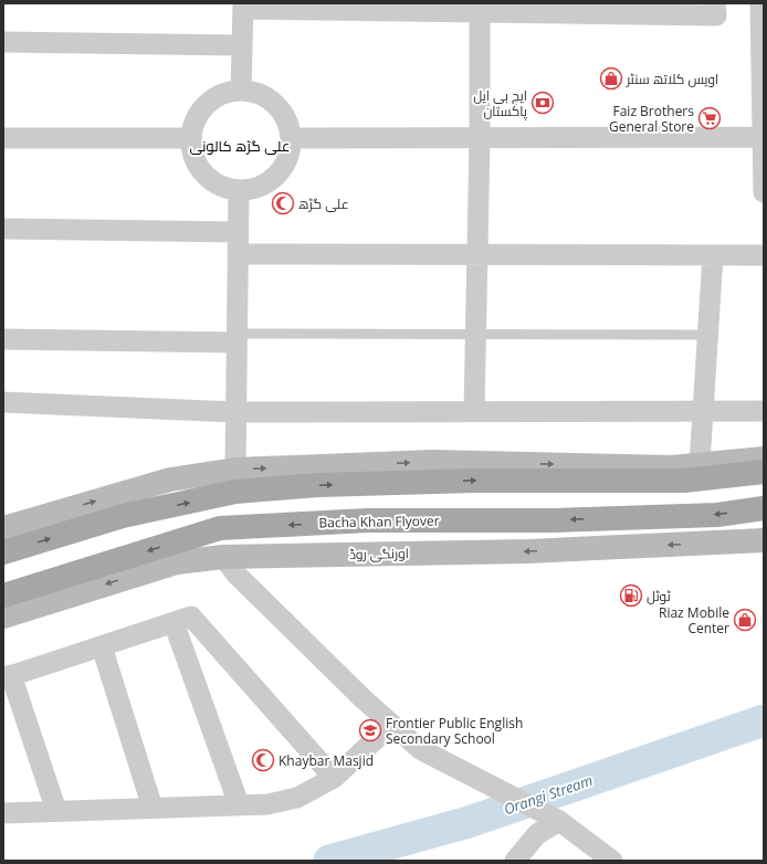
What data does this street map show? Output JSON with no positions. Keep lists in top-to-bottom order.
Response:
{
  "streets": {
    "main road": ["Bacha Khan Flyover"],
    "street": ["اورنگی روڈ"]
  },
  "districts": ["علی گڑھ کالونی"],
  "water": ["Orangi Stream"],
  "places": {
    "shop": ["اویس کلاتھ سنٹر", "Riaz Mobile Center"],
    "bank": ["ایچ بی ایل پاکستان"],
    "supermarket": ["Faiz Brothers General Store"],
    "mosque": ["علی گڑھ", "Khaybar Masjid"],
    "fuel station": ["ٹوٹل"],
    "school or university": ["Frontier Public English Secondary School"]
  }
}
